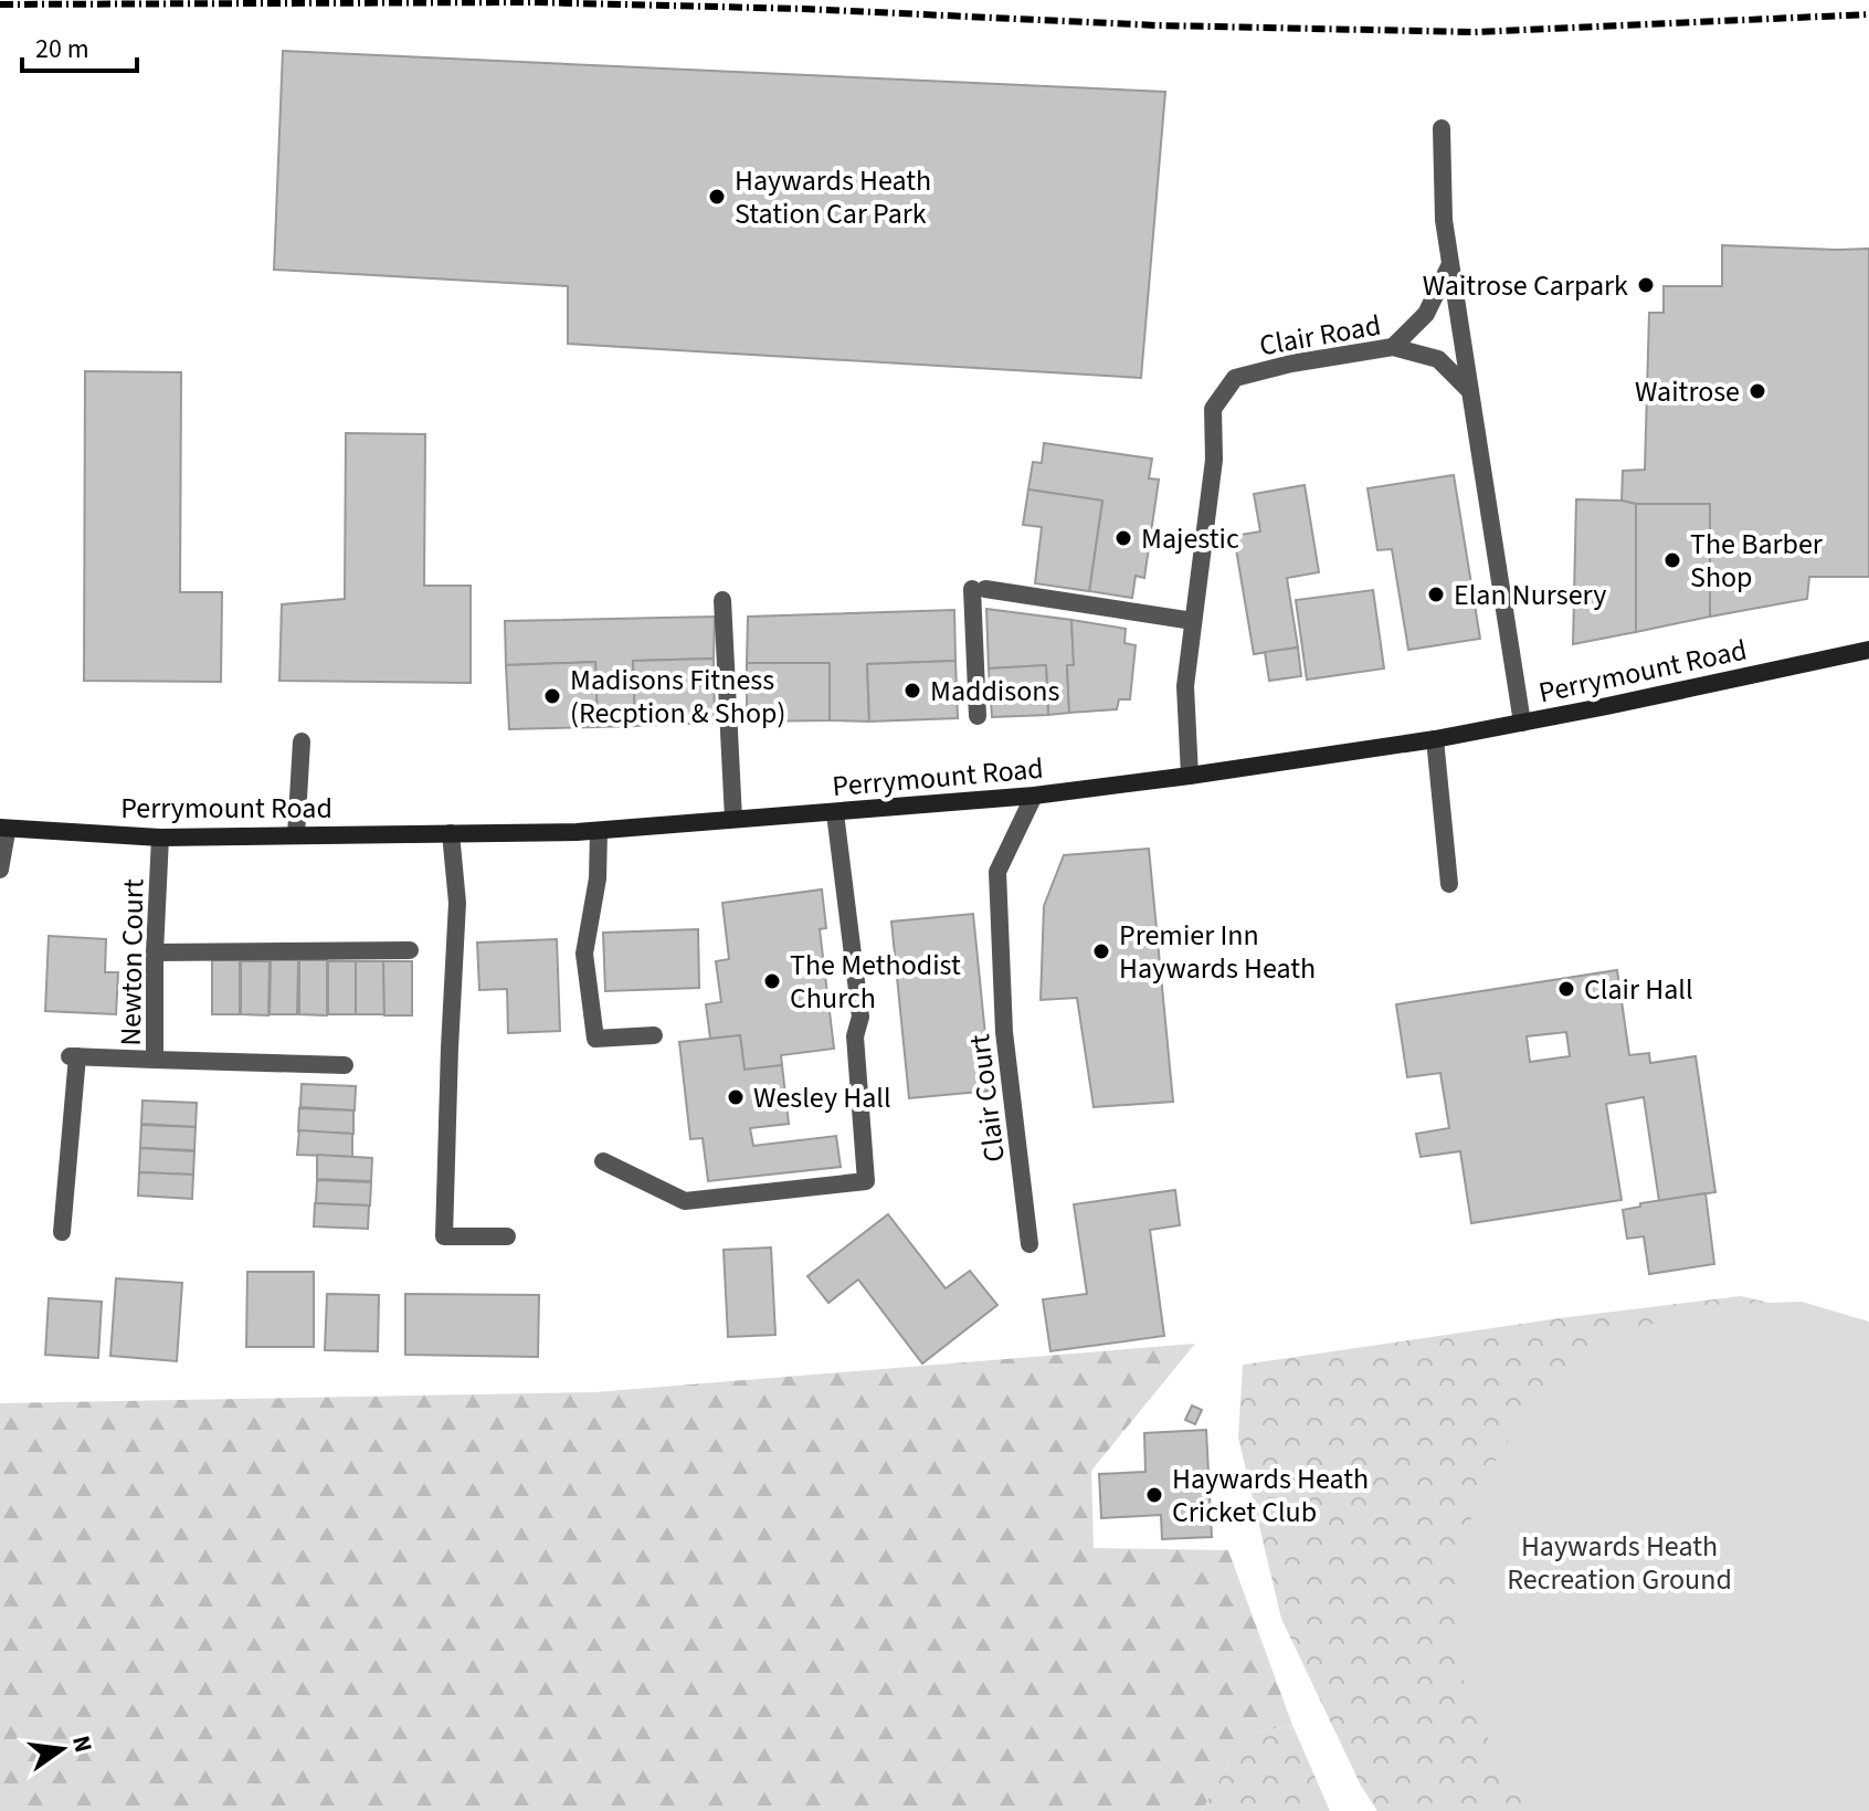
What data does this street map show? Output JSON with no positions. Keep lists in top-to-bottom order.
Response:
{
  "streets": {
    "main road": ["Perrymount Road"],
    "street": ["Clair Road", "Newton Court", "Clair Court"]
  },
  "crossings": [
    ["Clair Road", "Perrymount Road"],
    ["Perrymount Road", "Newton Court"],
    ["Perrymount Road", "Clair Court"]
  ],
  "parks": ["Haywards Heath Recreation Ground"],
  "places": [
    "Haywards Heath Station Car Park",
    "Waitrose Carpark",
    "Waitrose",
    "Majestic",
    "The Barber Shop",
    "Elan Nursery",
    "Maddisons",
    "Madisons Fitness (Recption & Shop)",
    "Premier Inn Haywards Heath",
    "The Methodist Church",
    "Clair Hall",
    "Wesley Hall",
    "Haywards Heath Cricket Club"
  ],
  "scale_bar": "20 m",
  "north": "right"
}
